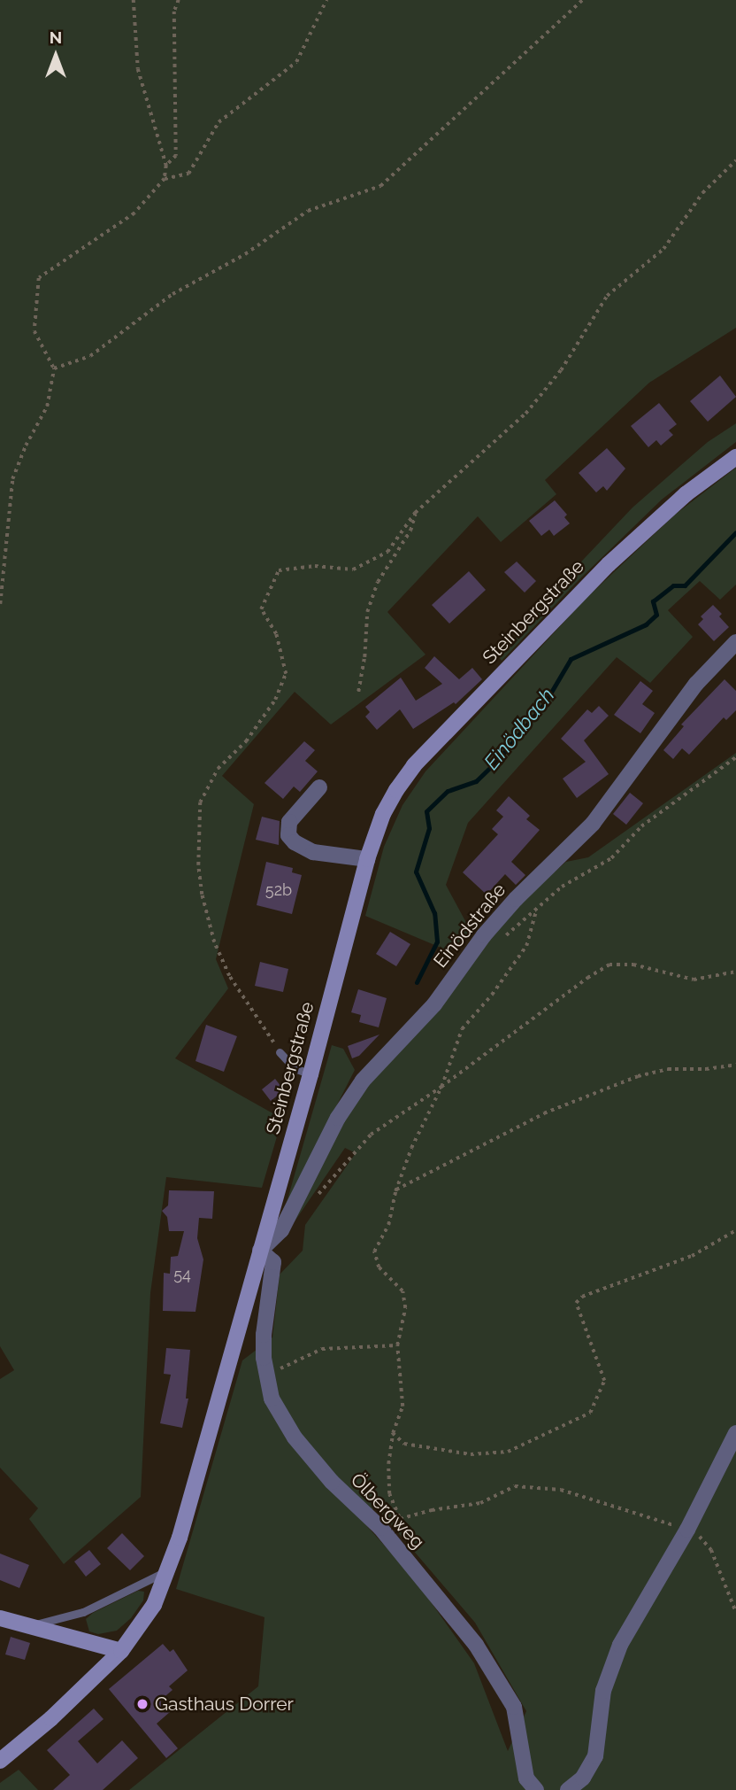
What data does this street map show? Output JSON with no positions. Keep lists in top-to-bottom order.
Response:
{
  "streets": {
    "main road": ["Steinbergstraße"],
    "street": ["Einödstraße", "Ölbergweg"]
  },
  "crossings": [
    ["Steinbergstraße", "Einödstraße"],
    ["Steinbergstraße", "Ölbergweg"],
    ["Einödstraße", "Ölbergweg"]
  ],
  "water": ["Einödbach"],
  "places": ["Gasthaus Dorrer"],
  "house_numbers": ["52b", "54"],
  "north": "top"
}
